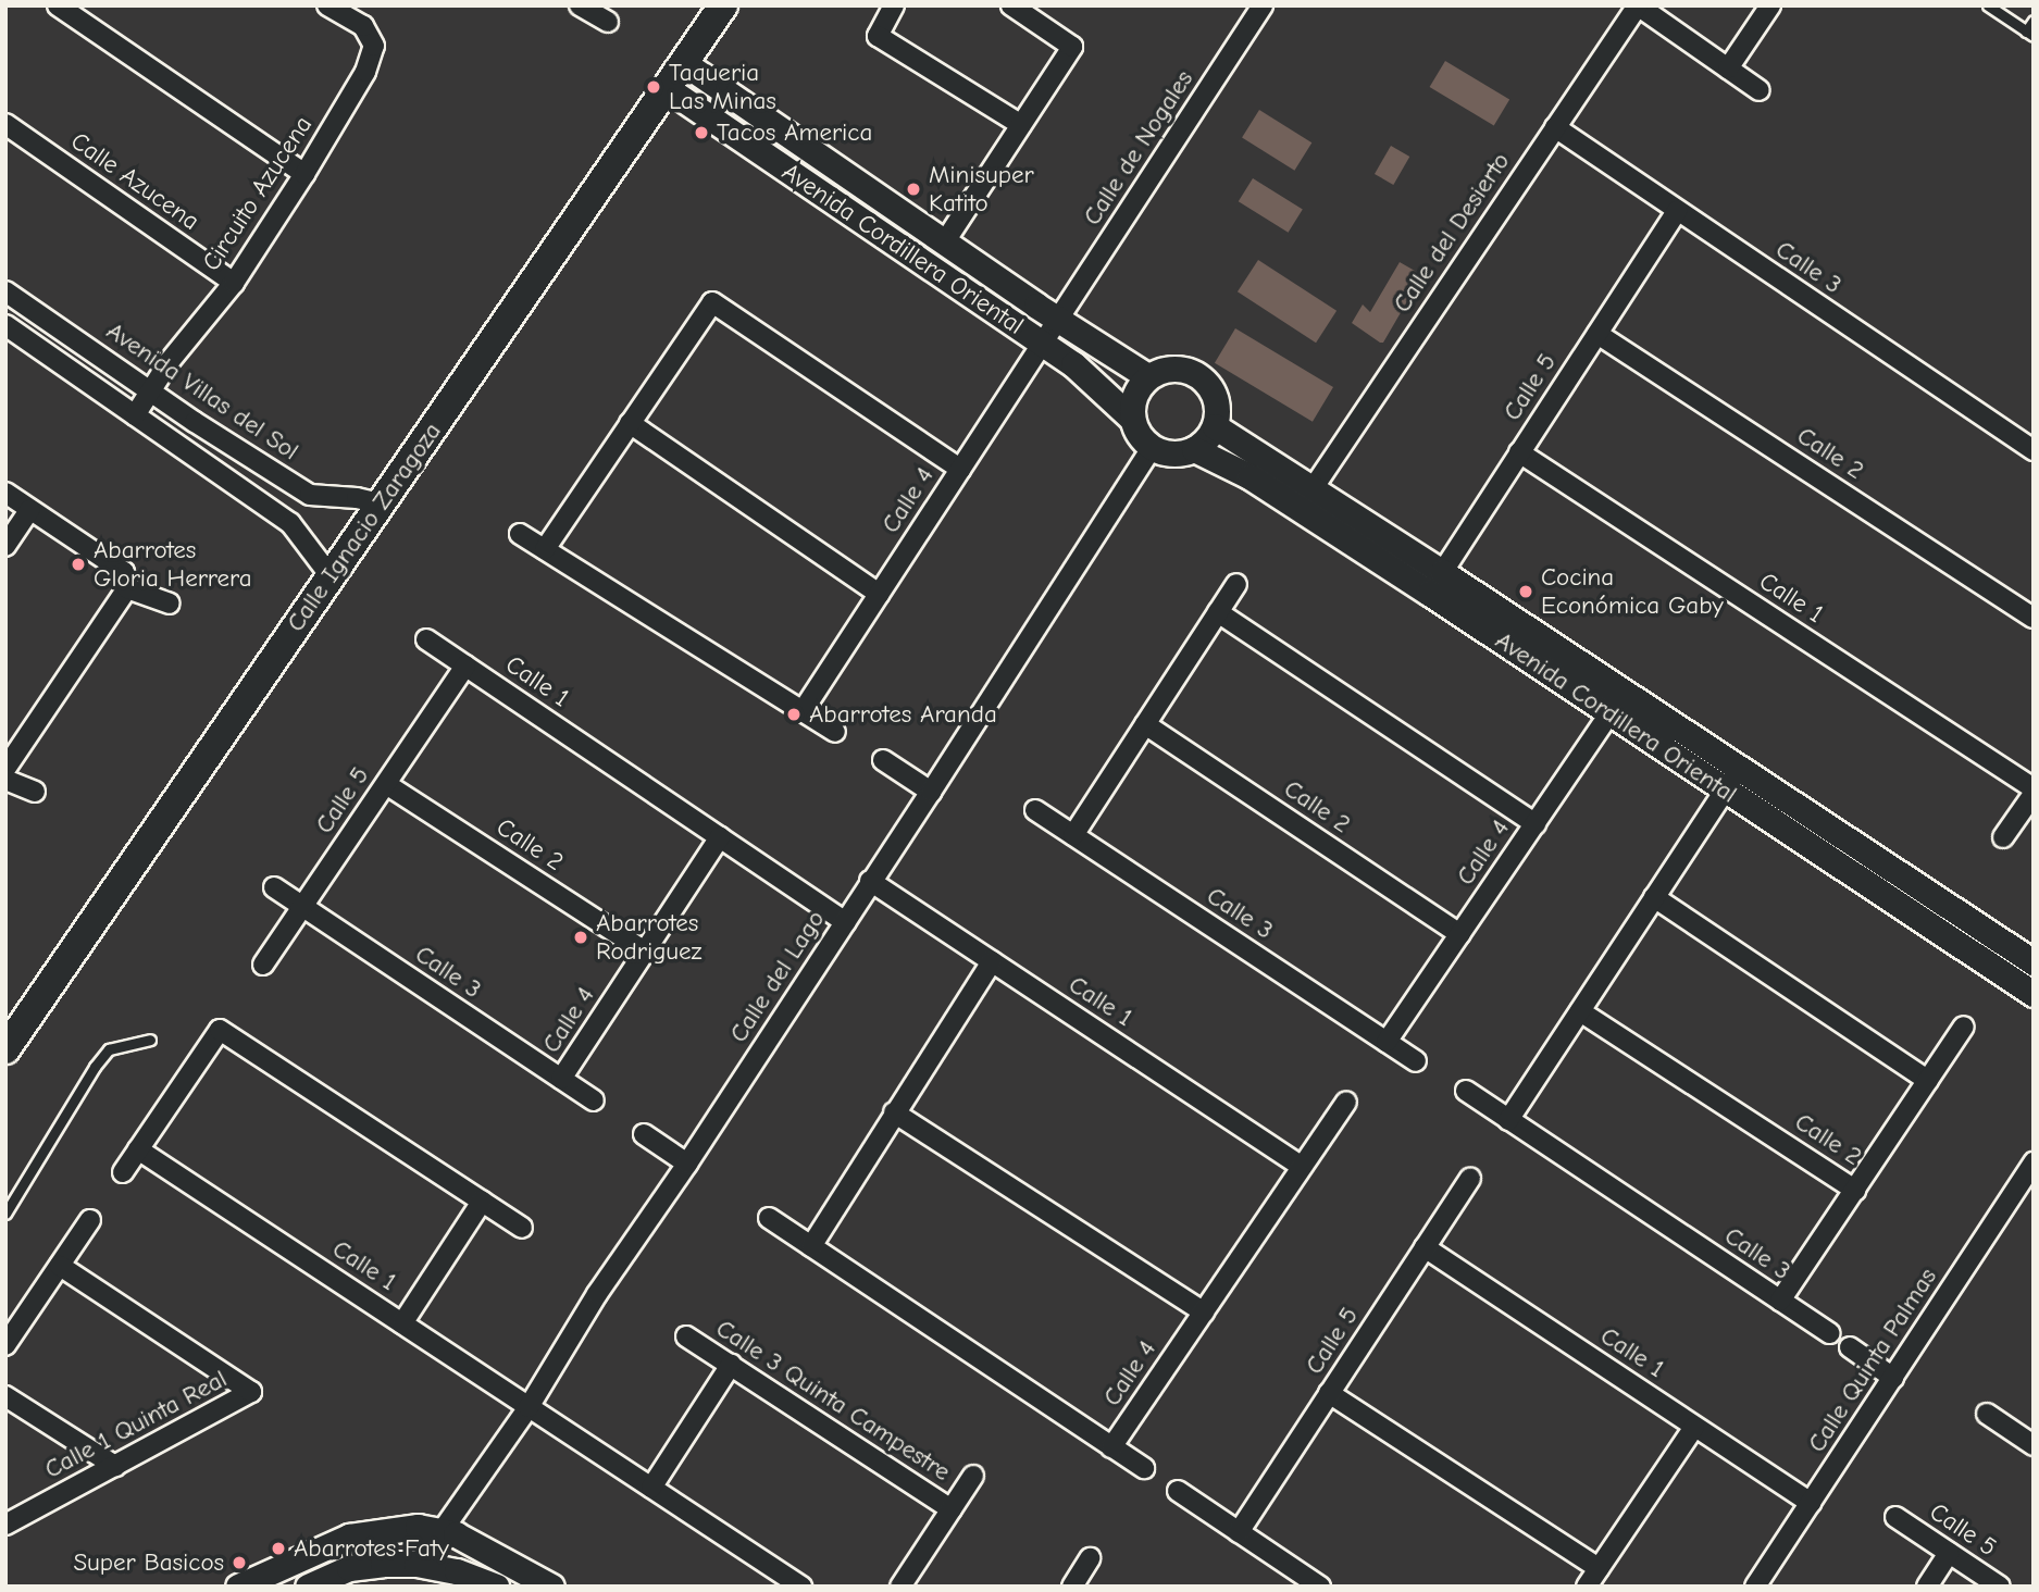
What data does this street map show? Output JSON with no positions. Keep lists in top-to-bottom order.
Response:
{
  "streets": {
    "main road": ["Calle Ignacio Zaragoza"],
    "street": [
      "Calle de Nogales",
      "Calle Azucena",
      "Circuito Azucena",
      "Calle del Desierto",
      "Avenida Cordillera Oriental",
      "Calle 3",
      "Calle 5",
      "Avenida Villas del Sol",
      "Calle 2",
      "Calle 4",
      "Calle 1",
      "Calle del Lago",
      "Calle Quinta Palmas",
      "Calle 3 Quinta Campestre",
      "Calle 1 Quinta Real"
    ]
  },
  "crossings": [
    ["Calle de Nogales", "Avenida Cordillera Oriental"],
    ["Calle de Nogales", "Calle 4"],
    ["Calle Azucena", "Circuito Azucena"],
    ["Circuito Azucena", "Avenida Villas del Sol"],
    ["Calle del Desierto", "Avenida Cordillera Oriental"],
    ["Calle del Desierto", "Calle 3"],
    ["Avenida Cordillera Oriental", "Calle 5"],
    ["Avenida Cordillera Oriental", "Calle 4"],
    ["Avenida Cordillera Oriental", "Calle Ignacio Zaragoza"],
    ["Avenida Cordillera Oriental", "Calle del Lago"],
    ["Calle 3", "Calle 5"],
    ["Calle 3", "Calle 4"],
    ["Calle 5", "Calle 2"],
    ["Calle 5", "Calle 1"],
    ["Avenida Villas del Sol", "Calle Ignacio Zaragoza"],
    ["Calle 2", "Calle 4"],
    ["Calle 4", "Calle 1"],
    ["Calle 1", "Calle del Lago"],
    ["Calle 1", "Calle Quinta Palmas"]
  ],
  "places": [
    "Taqueria Las Minas",
    "Tacos America",
    "Minisuper Katito",
    "Abarrotes Gloria Herrera",
    "Cocina Económica Gaby",
    "Abarrotes Aranda",
    "Abarrotes Rodriguez",
    "Abarrotes Faty",
    "Super Basicos"
  ]
}
